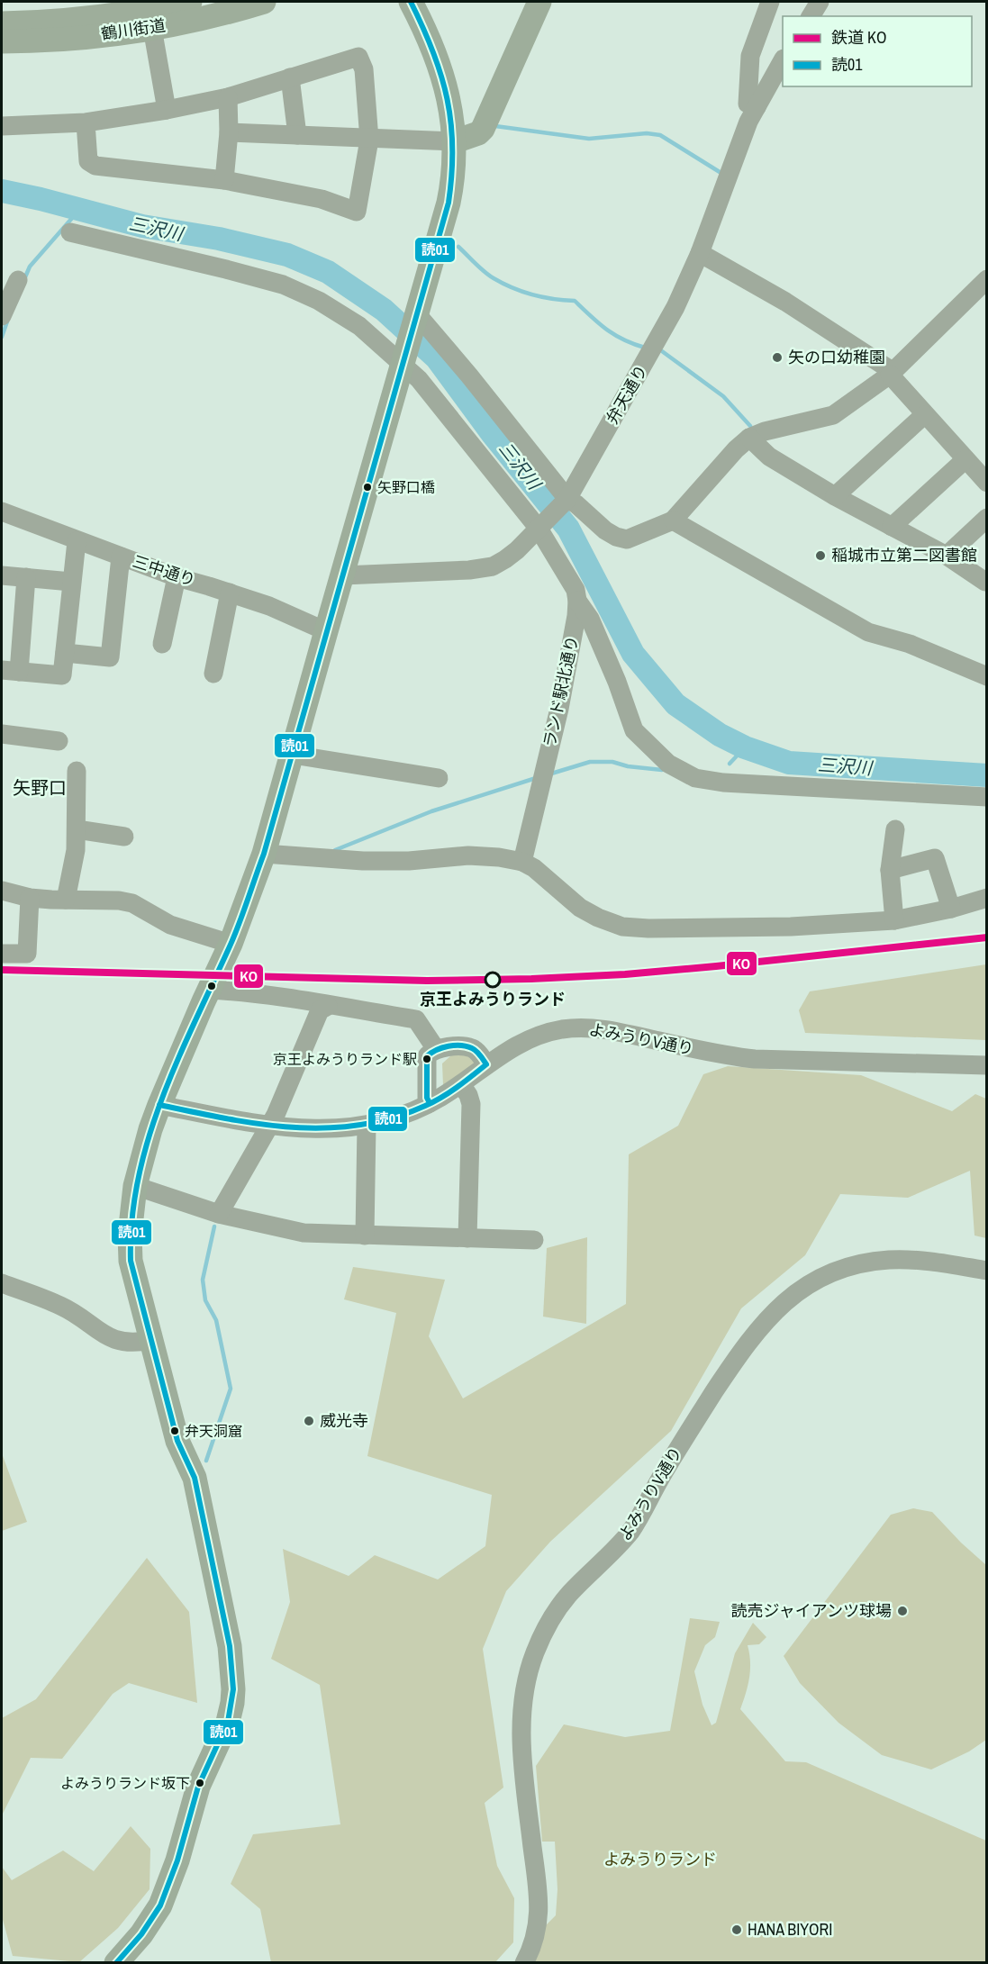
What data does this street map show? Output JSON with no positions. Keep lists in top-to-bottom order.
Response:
{
  "streets": {
    "main road": ["鶴川街道"],
    "street": [
      "弁天通り",
      "三中通り",
      "ランド駅北通り",
      "よみうりV通り"
    ]
  },
  "districts": ["矢野口"],
  "water": ["三沢川"],
  "parks": ["よみうりランド"],
  "places": [
    "矢の口幼稚園",
    "矢野口橋",
    "稲城市立第二図書館",
    "京王よみうりランド",
    "京王よみうりランド駅",
    "威光寺",
    "弁天洞窟",
    "読売ジャイアンツ球場",
    "よみうりランド坂下",
    "HANA BIYORI"
  ],
  "lines": ["transit line 読01", "rail line KO"],
  "legend": ["鉄道 KO", "読01"]
}
